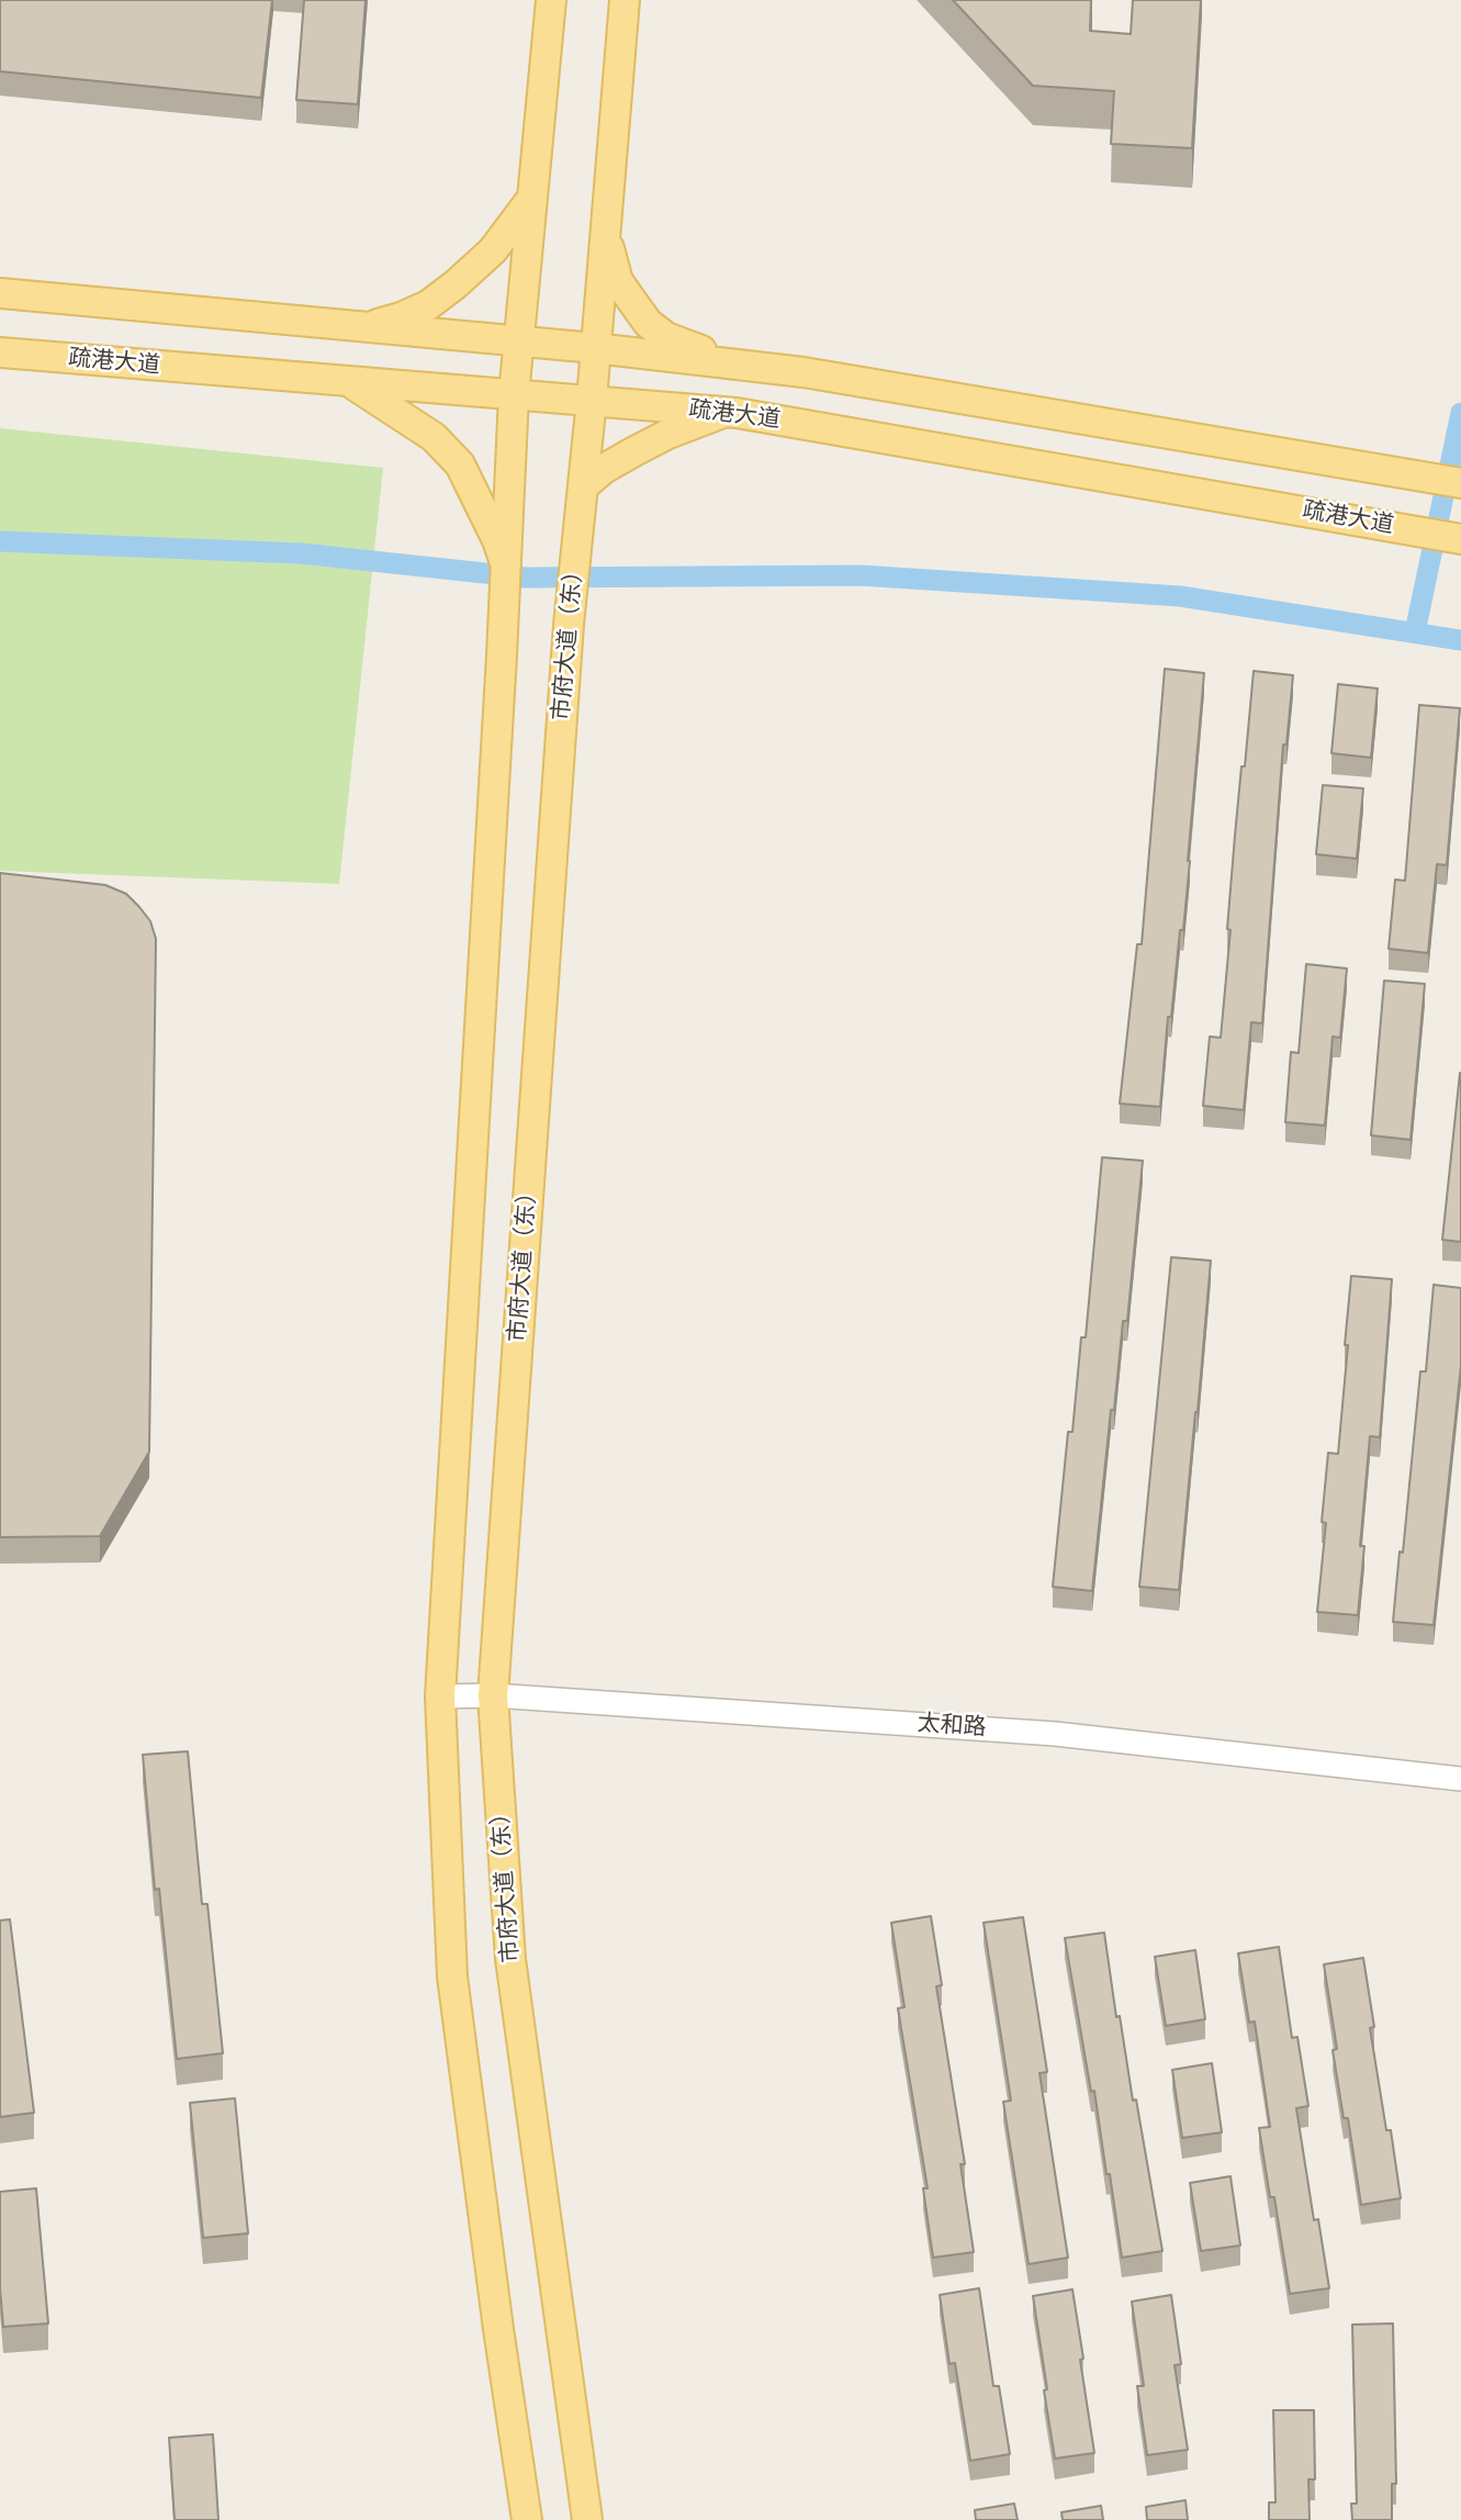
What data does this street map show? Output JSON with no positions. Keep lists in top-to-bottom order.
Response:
{
  "streets": {
    "main road": ["疏港大道", "市府大道（东）"],
    "street": ["太和路"]
  },
  "crossings": [
    ["疏港大道", "市府大道（东）"],
    ["市府大道（东）", "太和路"]
  ]
}
